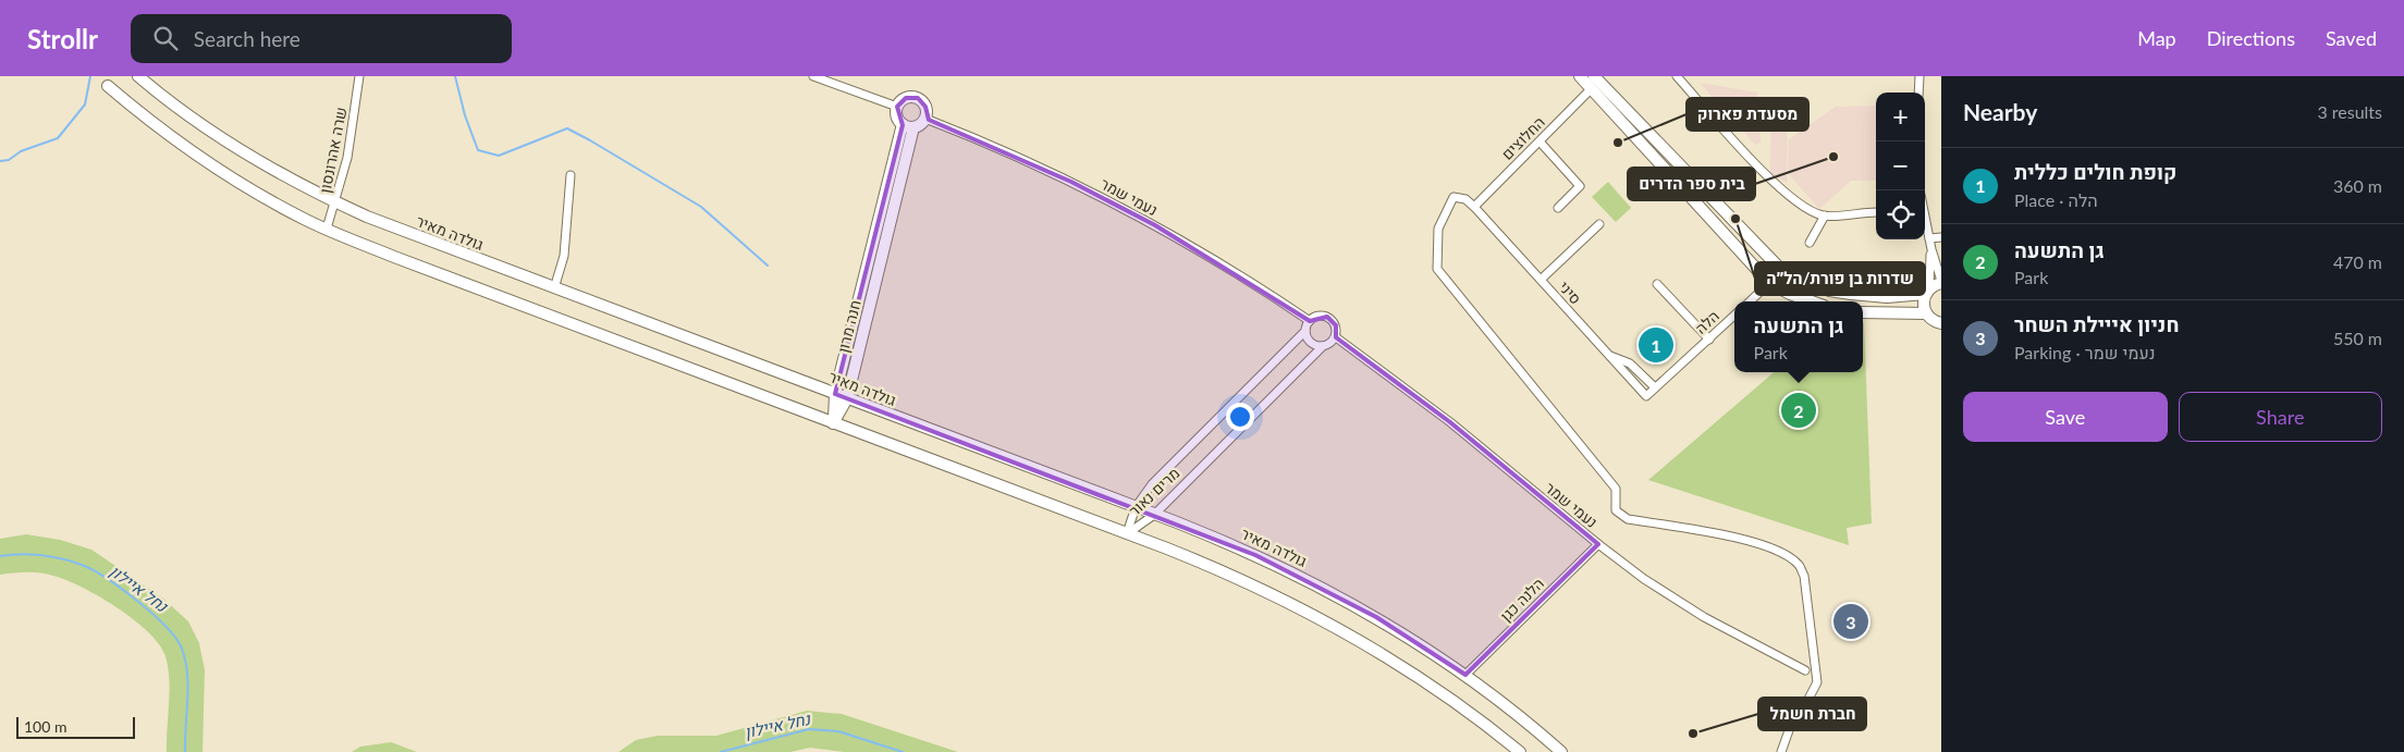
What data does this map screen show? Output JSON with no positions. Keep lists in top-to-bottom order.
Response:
{
  "streets": {
    "main road": ["גולדה מאיר", "חנה מרון"],
    "street": [
      "החלוצים",
      "שרה אהרונסון",
      "נעמי שמר",
      "סיני",
      "הלה",
      "מרים נאור",
      "הלנה כגן"
    ]
  },
  "crossings": [
    ["החלוצים", "סיני"],
    ["שרה אהרונסון", "גולדה מאיר"],
    ["נעמי שמר", "חנה מרון"],
    ["נעמי שמר", "מרים נאור"],
    ["נעמי שמר", "הלנה כגן"],
    ["גולדה מאיר", "חנה מרון"],
    ["גולדה מאיר", "מרים נאור"],
    ["גולדה מאיר", "הלנה כגן"],
    ["סיני", "הלה"]
  ],
  "water": ["נחל איילון"],
  "places": [
    "מסעדת פארוק",
    "בית ספר הדרים",
    "שדרות בן פורת/הל״ה",
    "חברת חשמל"
  ],
  "scale_bar": "100 m",
  "page": {
    "header": "Strollr",
    "search": "Search here",
    "nav": ["Map", "Directions", "Saved"],
    "heading": ["Nearby", "3 results"],
    "map_buttons": ["+", "−"],
    "list": [
      {
        "mark": "1",
        "name": "קופת חולים כללית",
        "note": "Place · הלה",
        "value": "360 m"
      },
      {
        "mark": "2",
        "name": "גן התשעה",
        "note": "Park",
        "value": "470 m"
      },
      {
        "mark": "3",
        "name": "חניון אייילת השחר",
        "note": "Parking · נעמי שמר",
        "value": "550 m"
      }
    ],
    "popup": ["גן התשעה", "Park"],
    "pins": ["1", "2", "3"],
    "buttons": ["Save", "Share"],
    "scale": "100 m"
  }
}
